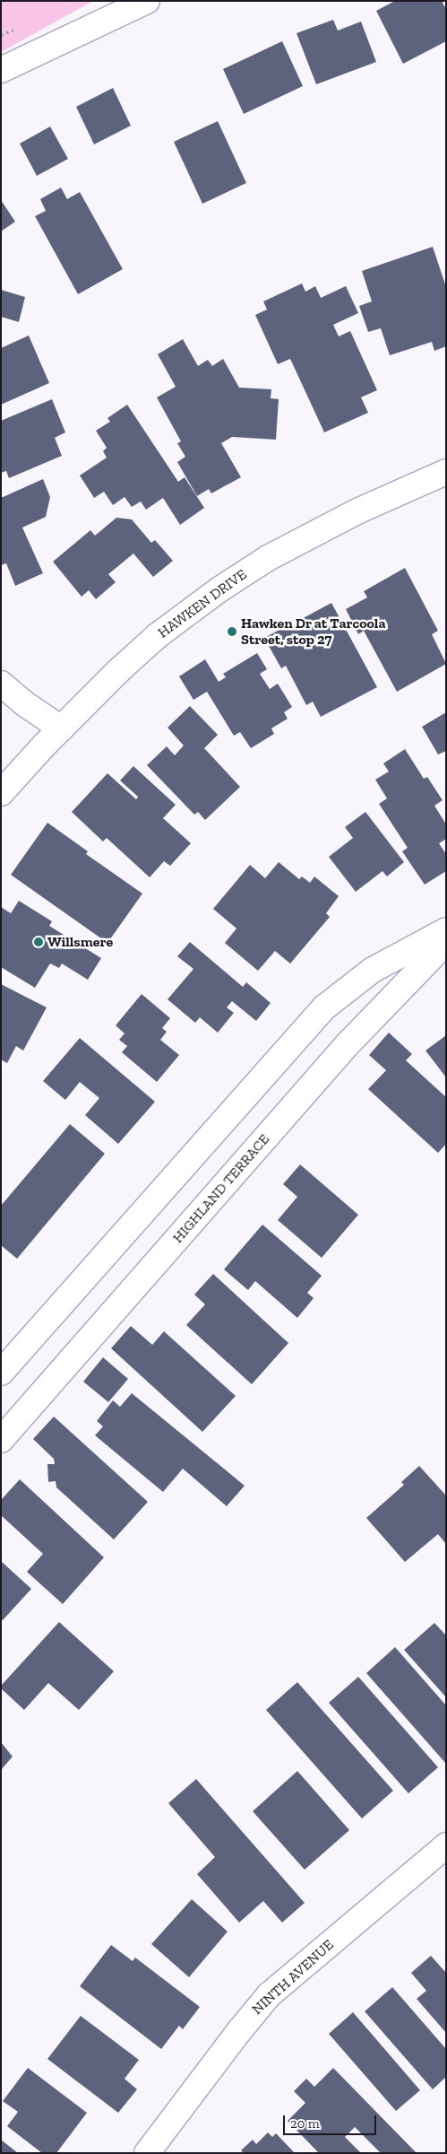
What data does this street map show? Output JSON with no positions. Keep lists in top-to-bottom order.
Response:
{
  "streets": {
    "street": ["HAWKEN DRIVE", "HIGHLAND TERRACE", "NINTH AVENUE"]
  },
  "places": ["Hawken Dr at Tarcoola Street, stop 27", "Willsmere"],
  "scale_bar": "20 m"
}
